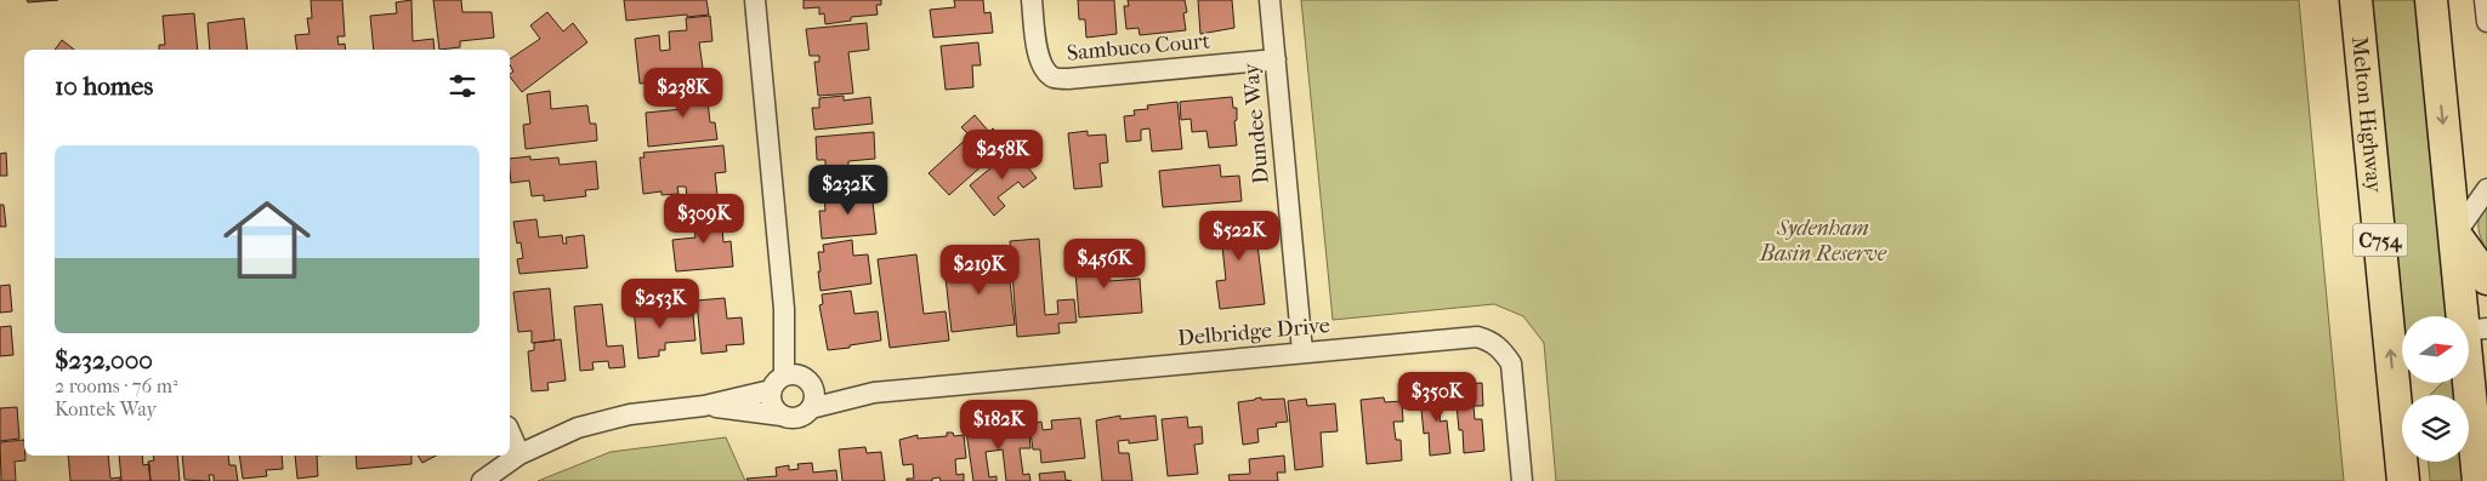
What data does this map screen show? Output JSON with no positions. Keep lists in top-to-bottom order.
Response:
{
  "streets": {
    "highway": ["Melton Highway", "C754"],
    "street": ["Sambuco Court", "Dundee Way", "Delbridge Drive"]
  },
  "crossings": [
    ["Sambuco Court", "Dundee Way"],
    ["Dundee Way", "Delbridge Drive"]
  ],
  "parks": ["Sydenham Basin Reserve"],
  "north": "right",
  "page": {
    "heading": "10 homes",
    "price": [
      "$238K",
      "$258K",
      "$232K",
      "$309K",
      "$522K",
      "$456K",
      "$219K",
      "$253K",
      "$350K",
      "$182K"
    ],
    "list": [
      {
        "name": "$232,000",
        "note": "2 rooms · 76 m² · Kontek Way"
      }
    ]
  }
}
